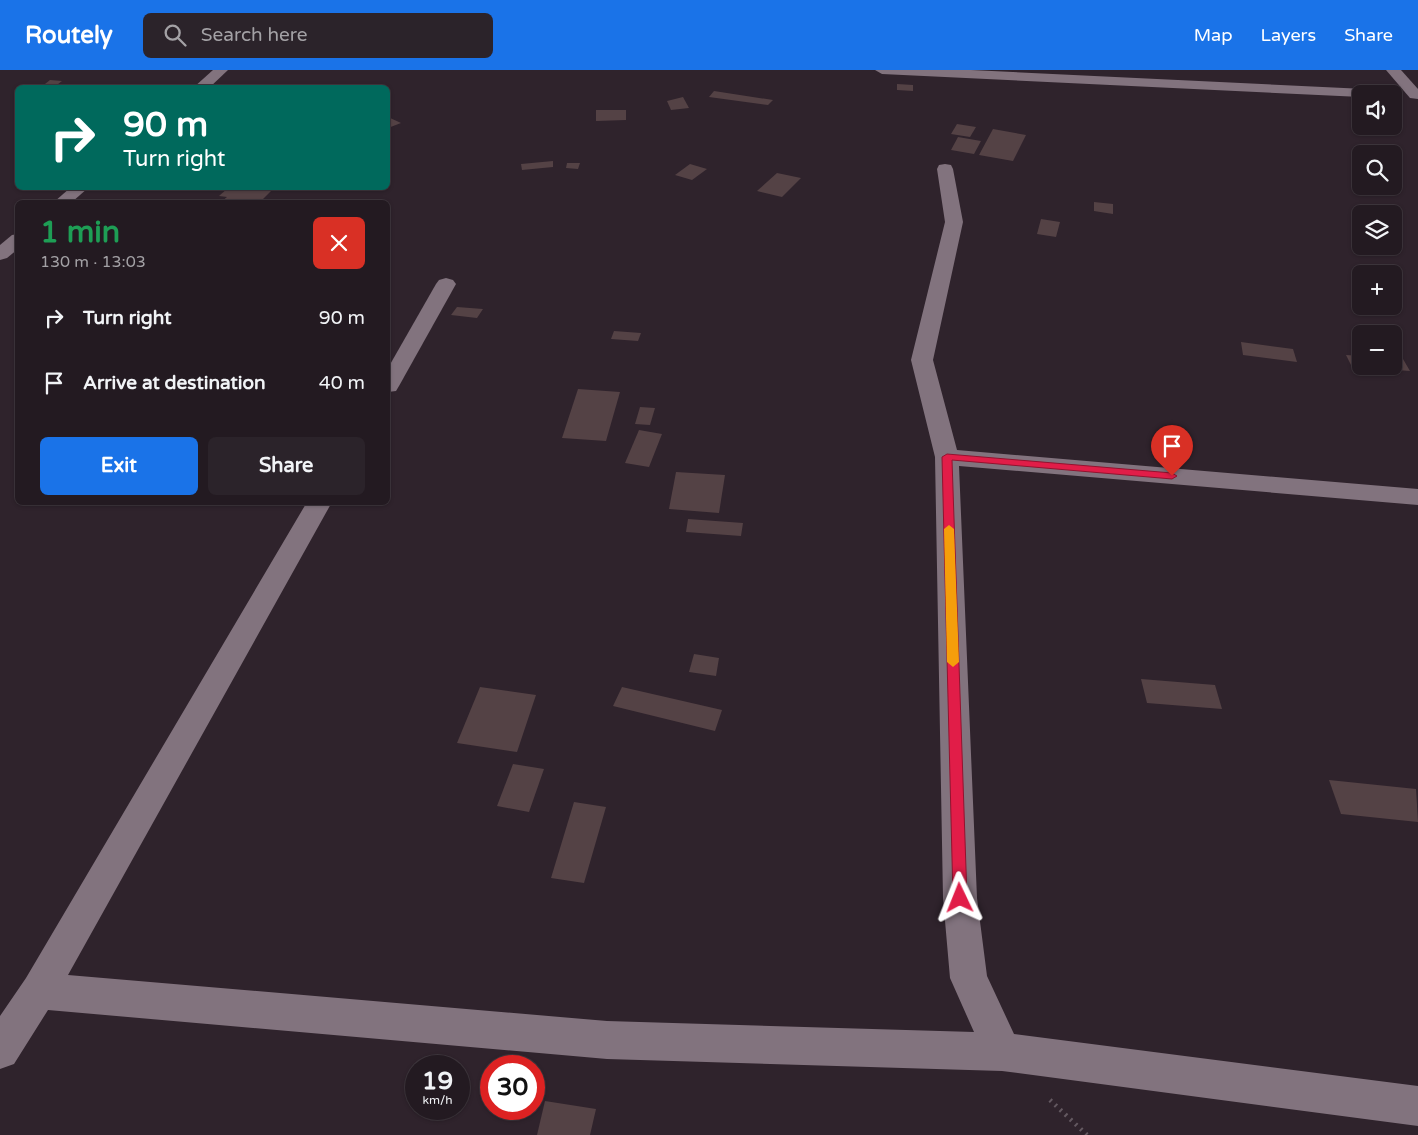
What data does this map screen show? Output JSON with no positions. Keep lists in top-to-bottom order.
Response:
{
  "page": {
    "header": "Routely",
    "search": "Search here",
    "nav": ["Map", "Layers", "Share"],
    "map_buttons": ["+", "−"],
    "turn": ["90 m", "Turn right"],
    "heading": ["1 min", "130 m · 13:03"],
    "list": [
      {
        "name": "Turn right",
        "value": "90 m"
      },
      {
        "name": "Arrive at destination",
        "value": "40 m"
      }
    ],
    "buttons": ["Exit", "Share"],
    "speed": "19 km/h",
    "limit": "30"
  }
}
